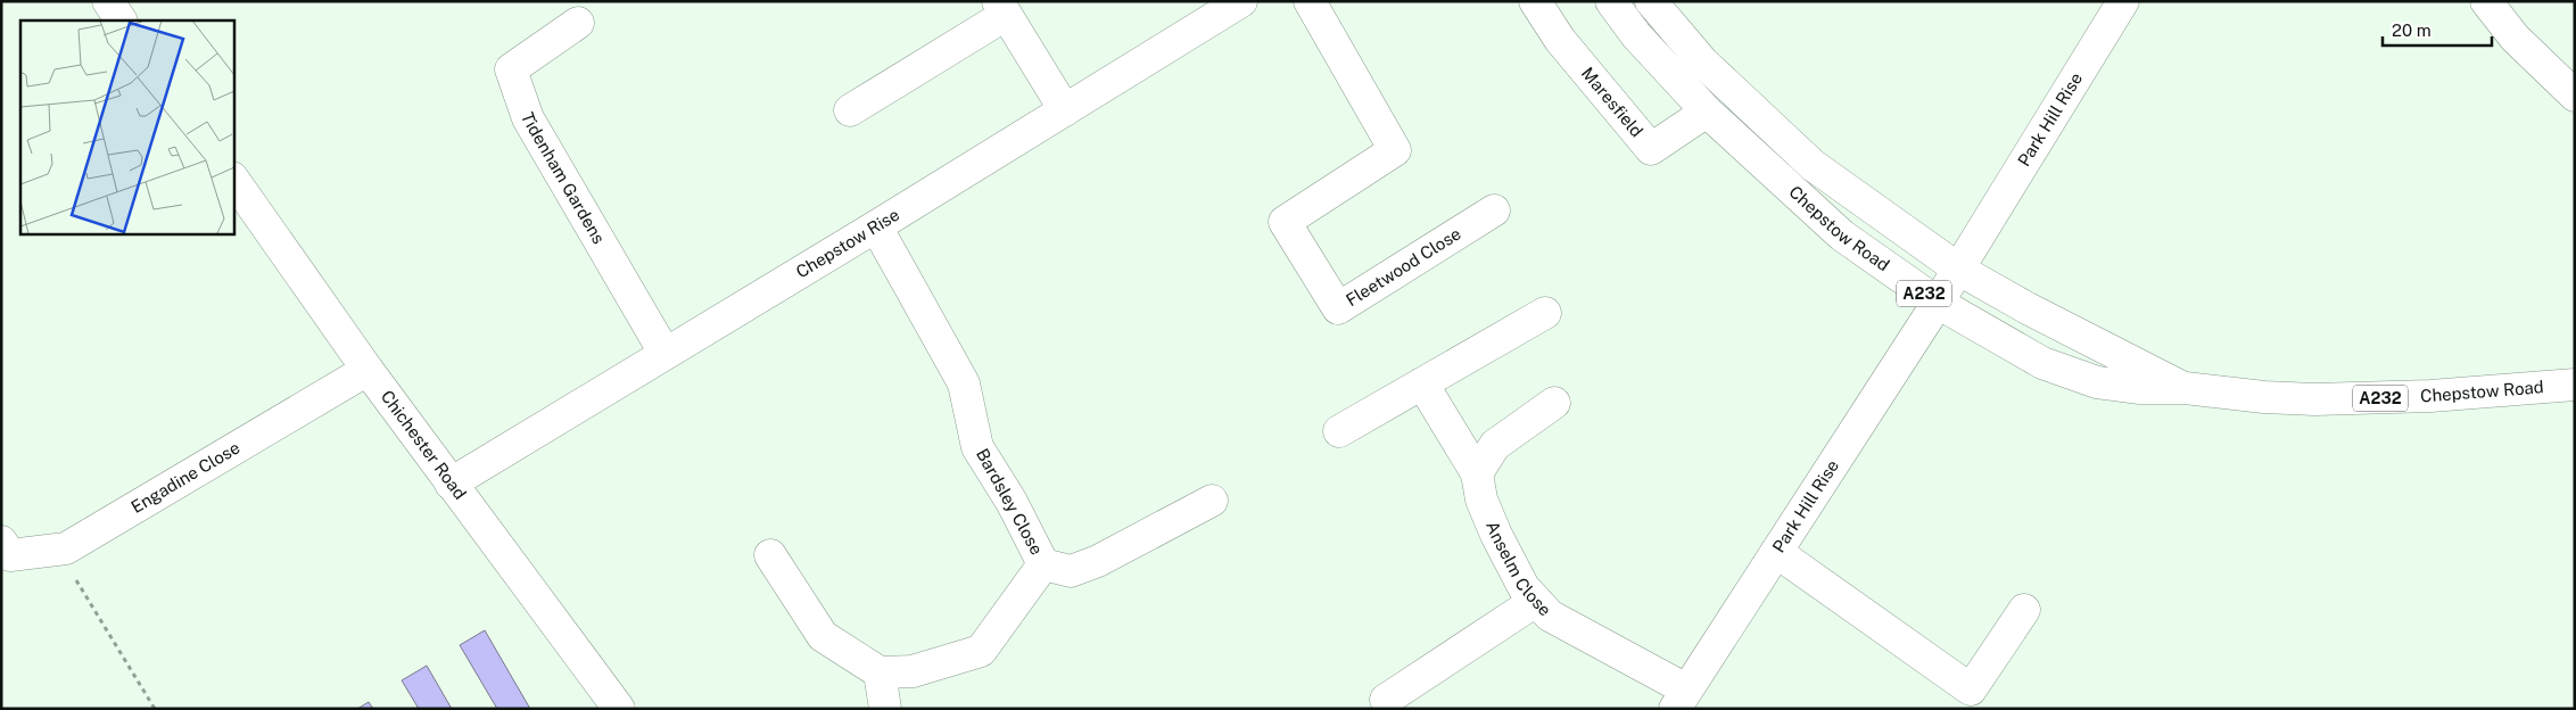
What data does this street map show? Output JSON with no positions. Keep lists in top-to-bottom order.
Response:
{
  "streets": {
    "main road": [
      "Maresfield",
      "Park Hill Rise",
      "Tidenham Gardens",
      "Chepstow Road",
      "Chepstow Rise",
      "Fleetwood Close",
      "A232",
      "Chichester Road",
      "Engadine Close",
      "Bardsley Close",
      "Anselm Close"
    ]
  },
  "crossings": [
    ["Maresfield", "Chepstow Road"],
    ["Park Hill Rise", "Chepstow Road"],
    ["Park Hill Rise", "Anselm Close"],
    ["Tidenham Gardens", "Chepstow Rise"],
    ["Chepstow Rise", "Chichester Road"],
    ["Chepstow Rise", "Bardsley Close"],
    ["Chichester Road", "Engadine Close"]
  ],
  "scale_bar": "20 m"
}
